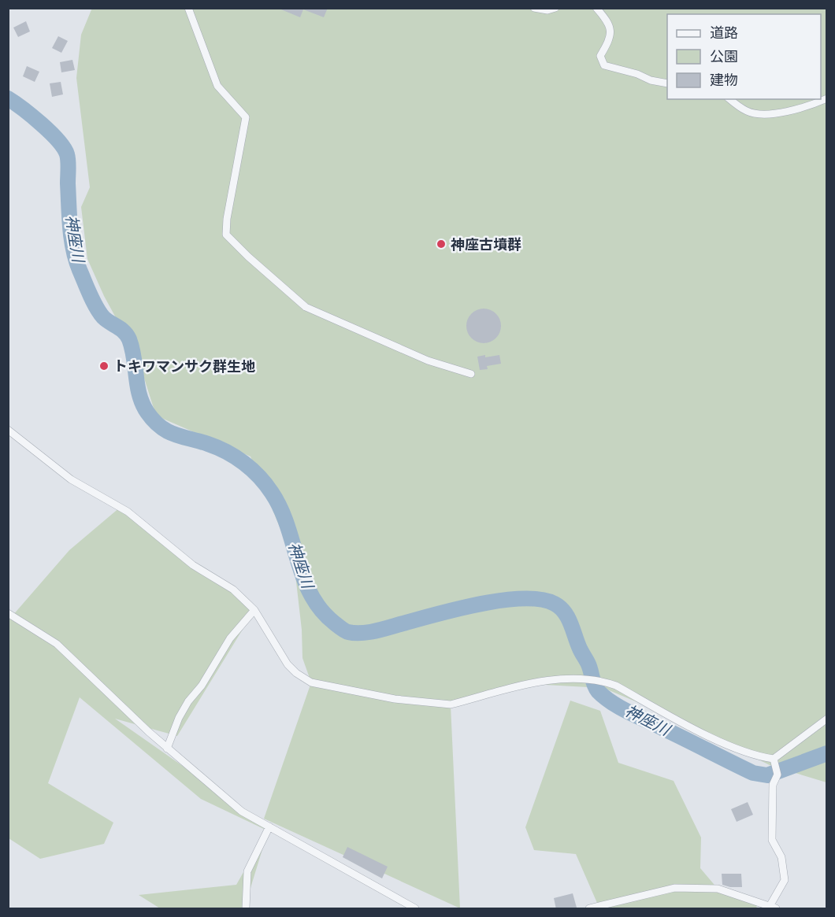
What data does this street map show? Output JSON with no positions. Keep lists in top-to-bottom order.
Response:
{
  "water": ["神座川"],
  "places": ["神座古墳群", "トキワマンサク群生地"],
  "legend": ["道路", "公園", "建物"]
}
